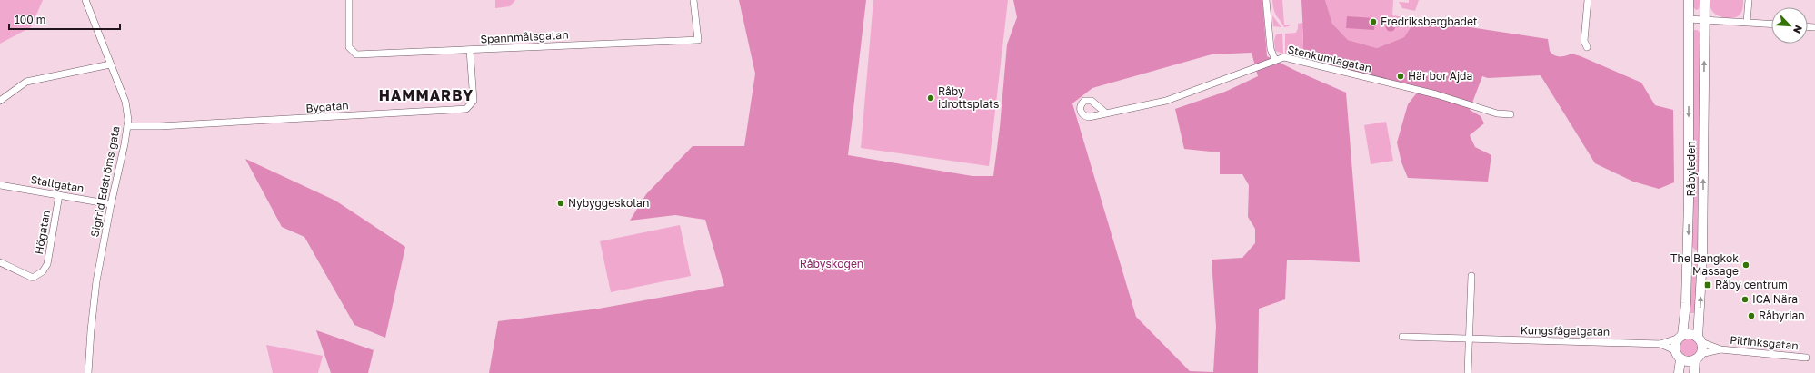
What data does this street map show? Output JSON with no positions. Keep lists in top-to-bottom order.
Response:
{
  "streets": {
    "main road": ["Råbyleden"],
    "street": [
      "Spannmålsgatan",
      "Stenkumlagatan",
      "Bygatan",
      "Sigfrid Edströms gata",
      "Stallgatan",
      "Högatan",
      "Kungsfågelgatan",
      "Pilfinksgatan"
    ]
  },
  "crossings": [
    ["Spannmålsgatan", "Bygatan"],
    ["Bygatan", "Sigfrid Edströms gata"],
    ["Råbyleden", "Kungsfågelgatan"],
    ["Råbyleden", "Pilfinksgatan"],
    ["Sigfrid Edströms gata", "Stallgatan"],
    ["Stallgatan", "Högatan"],
    ["Kungsfågelgatan", "Pilfinksgatan"]
  ],
  "districts": ["HAMMARBY"],
  "parks": ["Råbyskogen"],
  "places": {
    "other": [
      "Fredriksbergbadet",
      "Här bor Ajda",
      "Råby idrottsplats",
      "Nybyggeskolan",
      "The Bangkok Massage",
      "ICA Nära",
      "Råbyrian"
    ],
    "transit": ["Råby centrum"]
  },
  "scale_bar": "100 m",
  "north": "bottom right"
}
